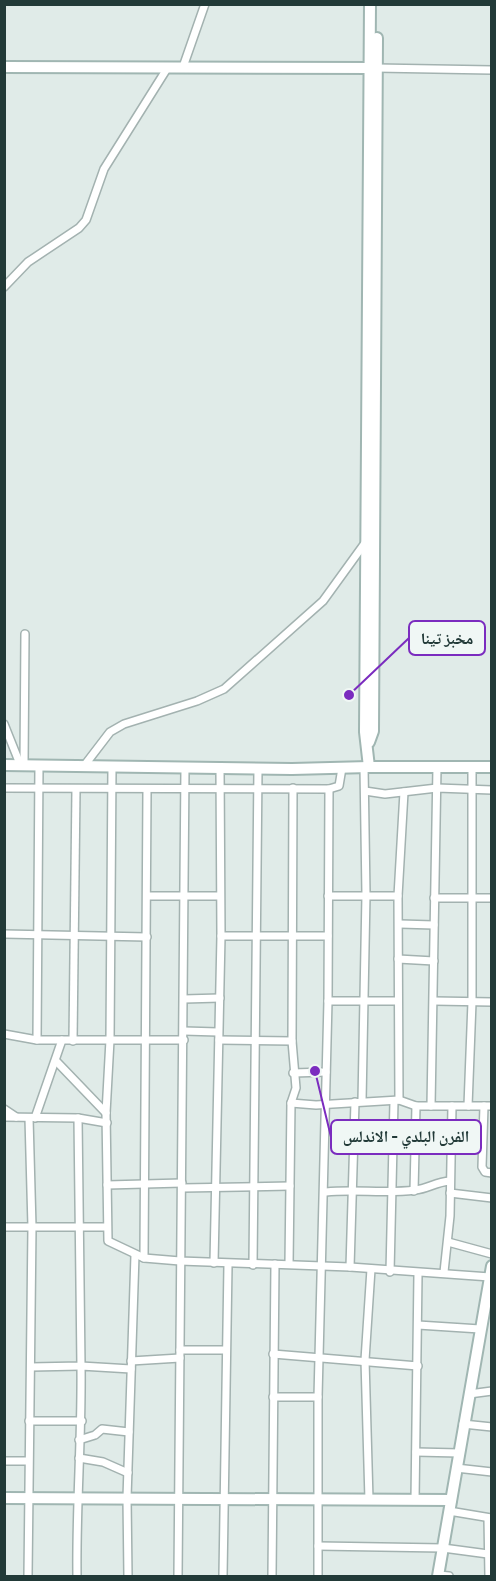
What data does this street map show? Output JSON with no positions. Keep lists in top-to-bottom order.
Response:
{
  "places": ["مخبز تينا", "الفرن البلدي - الاندلس"]
}
